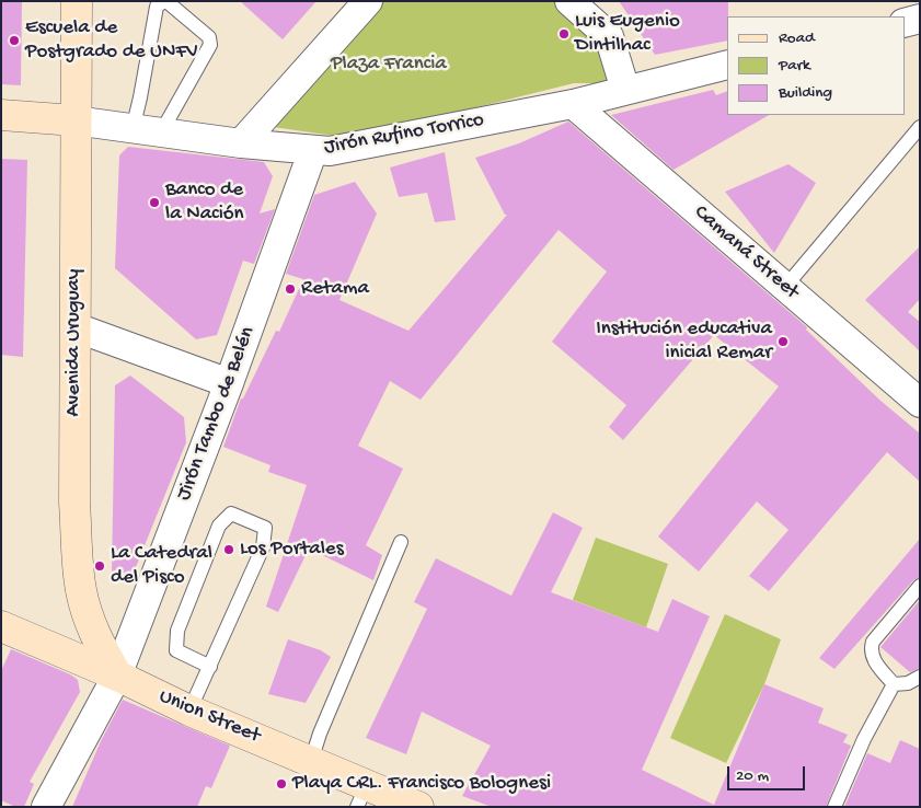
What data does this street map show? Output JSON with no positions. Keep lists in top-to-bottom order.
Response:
{
  "streets": {
    "main road": ["Avenida Uruguay", "Union Street"],
    "street": ["Jirón Rufino Torrico", "Camaná Street", "Jirón Tambo de Belén"]
  },
  "crossings": [
    ["Jirón Rufino Torrico", "Camaná Street"],
    ["Jirón Rufino Torrico", "Avenida Uruguay"],
    ["Jirón Rufino Torrico", "Jirón Tambo de Belén"],
    ["Avenida Uruguay", "Jirón Tambo de Belén"],
    ["Avenida Uruguay", "Union Street"],
    ["Jirón Tambo de Belén", "Union Street"]
  ],
  "parks": ["Plaza Francia"],
  "places": [
    "Luis Eugenio Dintilhac",
    "Escuela de Postgrado de UNFV",
    "Banco de la Nación",
    "Retama",
    "Institución educativa inicial Remar",
    "Los Portales",
    "La Catedral del Pisco",
    "Playa CRL. Francisco Bolognesi"
  ],
  "legend": ["Road", "Park", "Building"],
  "scale_bar": "20 m"
}
